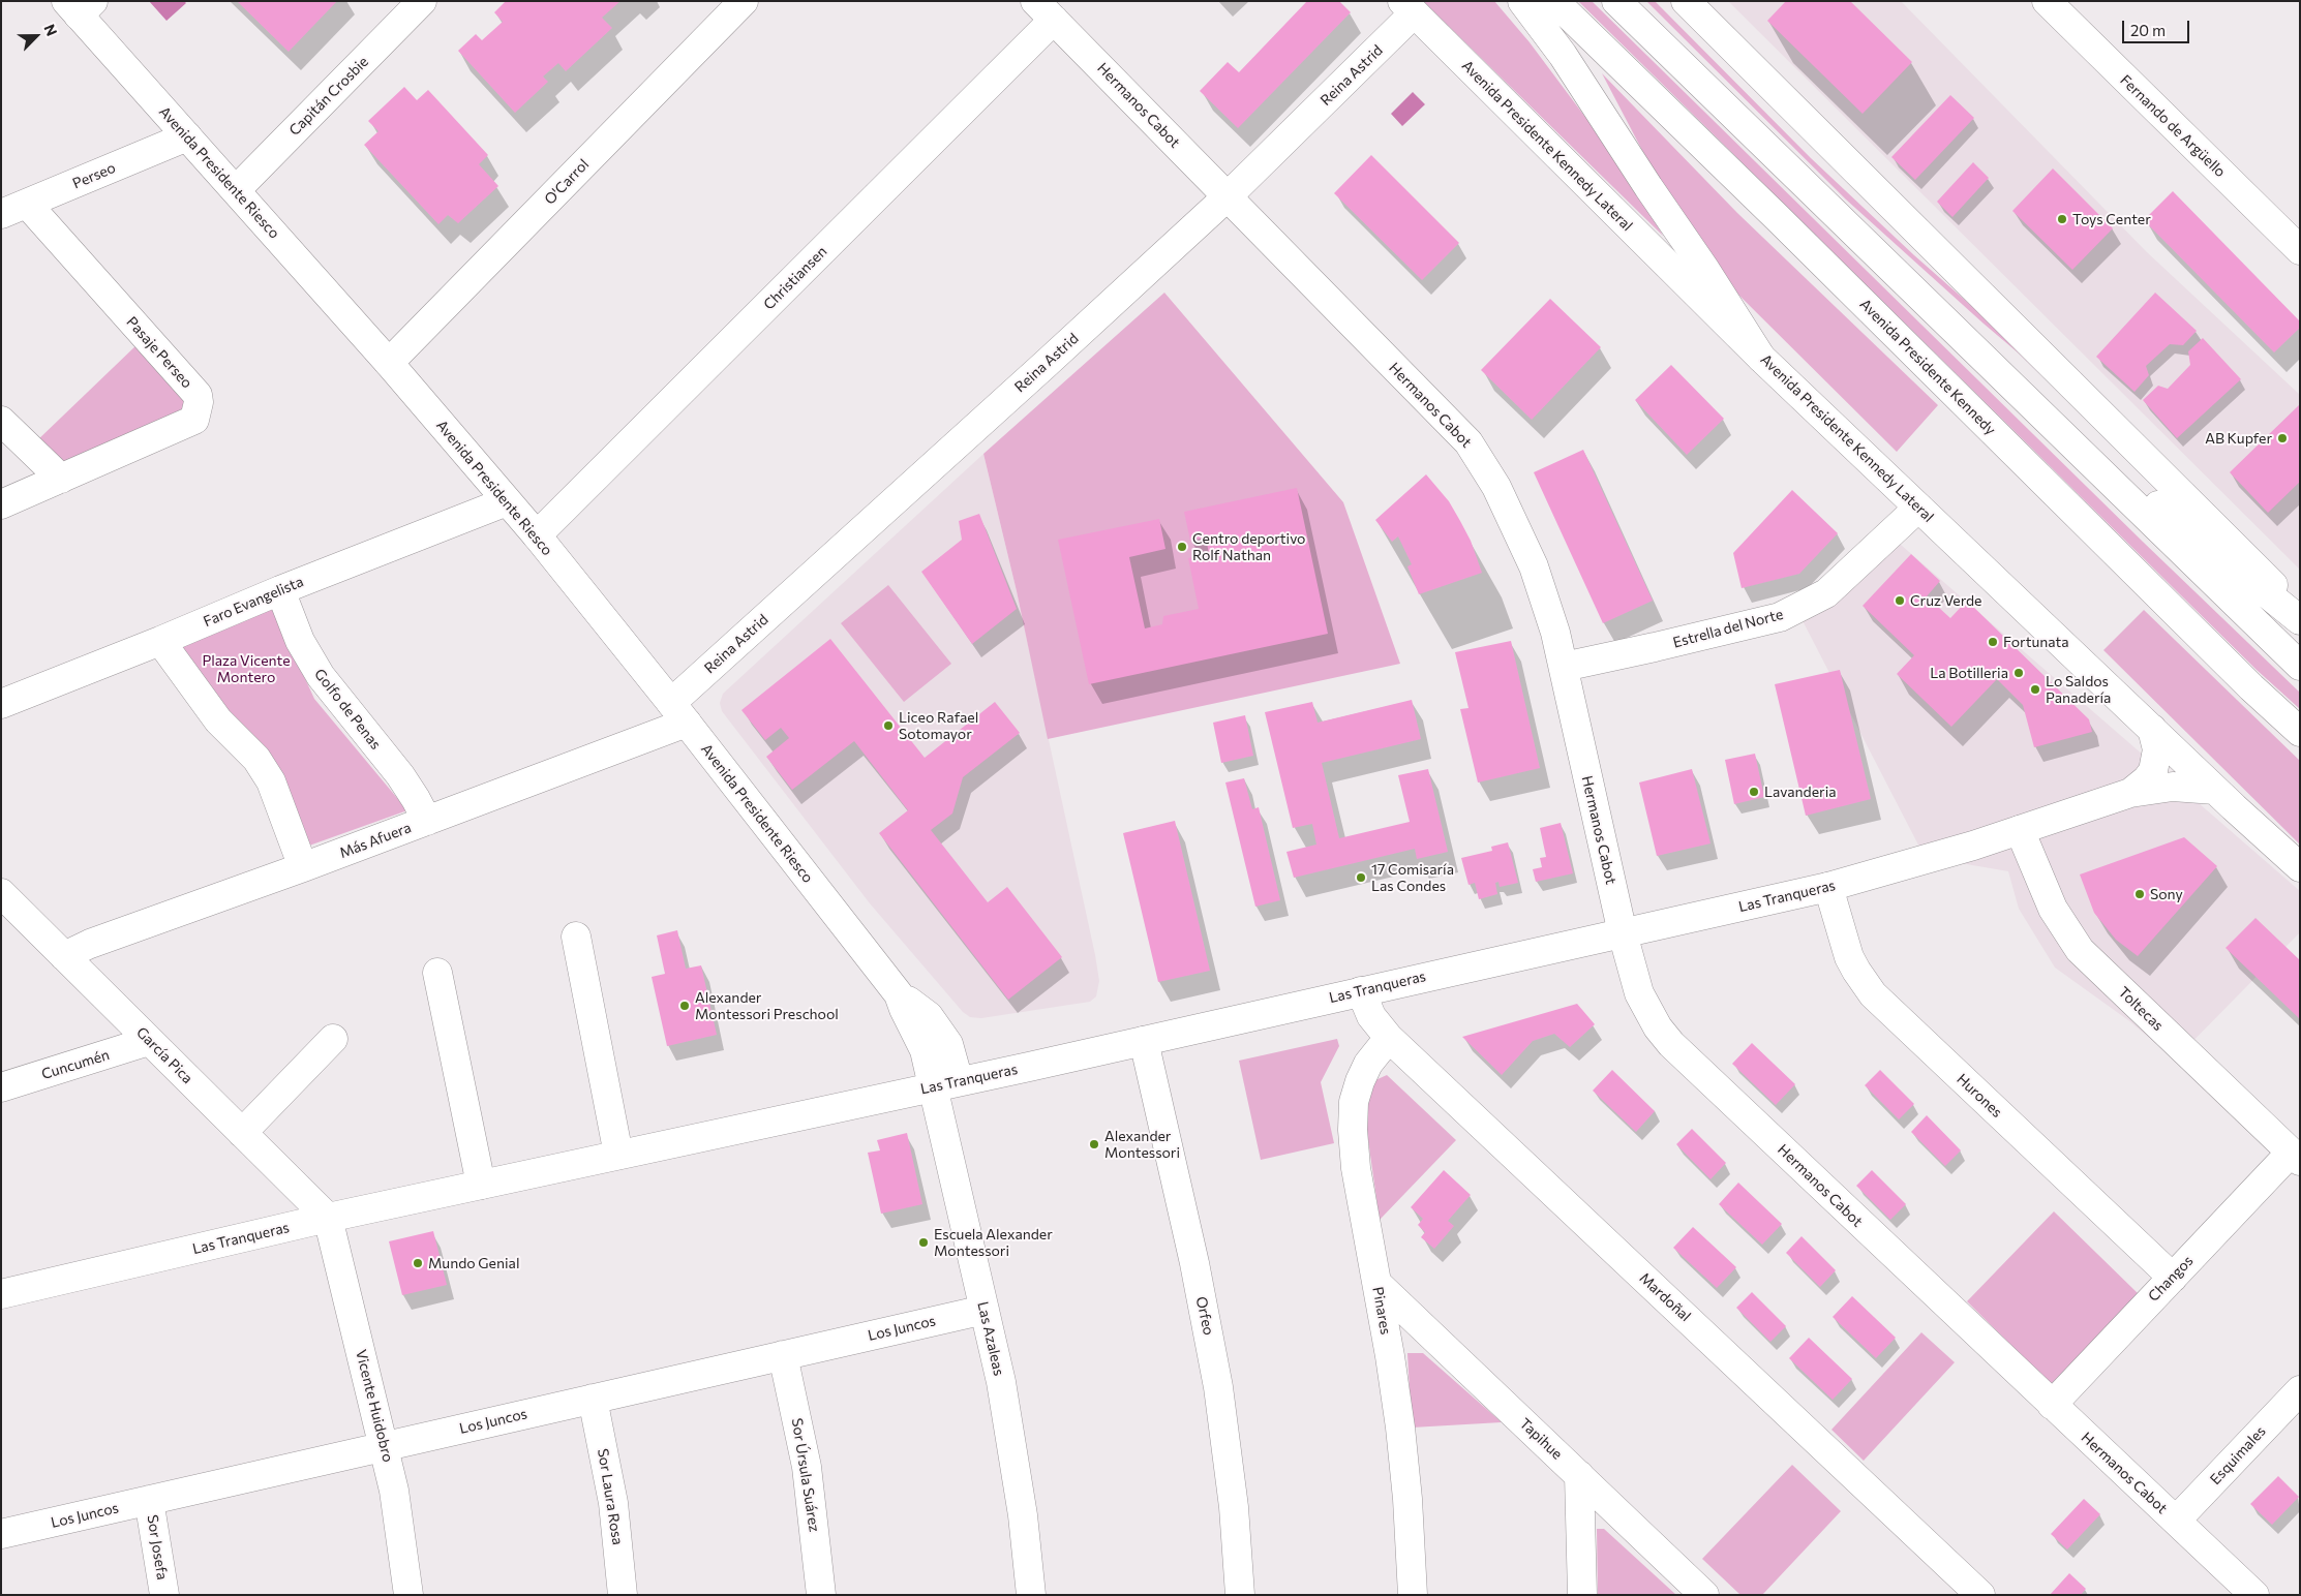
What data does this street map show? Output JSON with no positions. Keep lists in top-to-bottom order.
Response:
{
  "streets": {
    "main road": [
      "Reina Astrid",
      "Capitán Crosbie",
      "Hermanos Cabot",
      "Fernando de Argüello",
      "Avenida Presidente Kennedy Lateral",
      "Avenida Presidente Riesco",
      "Perseo",
      "O'Carrol",
      "Christiansen",
      "Pasaje Perseo",
      "Avenida Presidente Kennedy",
      "Faro Evangelista",
      "Estrella del Norte",
      "Golfo de Penas",
      "Más Afuera",
      "Las Tranqueras",
      "Toltecas",
      "García Pica",
      "Cuncumén",
      "Hurones",
      "Changos",
      "Mardoñal",
      "Pinares",
      "Orfeo",
      "Los Juncos",
      "Las Azaleas",
      "Vicente Huidobro",
      "Tapihue",
      "Esquimales",
      "Sor Úrsula Suárez",
      "Sor Laura Rosa",
      "Sor Josefa"
    ]
  },
  "crossings": [
    ["Reina Astrid", "Hermanos Cabot"],
    ["Reina Astrid", "Avenida Presidente Kennedy Lateral"],
    ["Reina Astrid", "Avenida Presidente Riesco"],
    ["Reina Astrid", "Más Afuera"],
    ["Capitán Crosbie", "Avenida Presidente Riesco"],
    ["Hermanos Cabot", "Christiansen"],
    ["Hermanos Cabot", "Estrella del Norte"],
    ["Hermanos Cabot", "Las Tranqueras"],
    ["Hermanos Cabot", "Changos"],
    ["Hermanos Cabot", "Esquimales"],
    ["Avenida Presidente Kennedy Lateral", "Estrella del Norte"],
    ["Avenida Presidente Kennedy Lateral", "Las Tranqueras"],
    ["Avenida Presidente Riesco", "Perseo"],
    ["Avenida Presidente Riesco", "O'Carrol"],
    ["Avenida Presidente Riesco", "Christiansen"],
    ["Avenida Presidente Riesco", "Faro Evangelista"],
    ["Avenida Presidente Riesco", "Más Afuera"],
    ["Avenida Presidente Riesco", "Las Tranqueras"],
    ["Avenida Presidente Riesco", "Las Azaleas"],
    ["Perseo", "Pasaje Perseo"],
    ["Faro Evangelista", "Golfo de Penas"],
    ["Golfo de Penas", "Más Afuera"],
    ["Más Afuera", "García Pica"],
    ["Las Tranqueras", "Toltecas"],
    ["Las Tranqueras", "García Pica"],
    ["Las Tranqueras", "Hurones"],
    ["Las Tranqueras", "Mardoñal"],
    ["Las Tranqueras", "Orfeo"],
    ["Las Tranqueras", "Las Azaleas"],
    ["Las Tranqueras", "Vicente Huidobro"],
    ["Toltecas", "Changos"],
    ["García Pica", "Cuncumén"],
    ["García Pica", "Vicente Huidobro"],
    ["Hurones", "Changos"],
    ["Mardoñal", "Pinares"],
    ["Pinares", "Tapihue"],
    ["Los Juncos", "Las Azaleas"],
    ["Los Juncos", "Vicente Huidobro"],
    ["Los Juncos", "Sor Úrsula Suárez"],
    ["Los Juncos", "Sor Laura Rosa"],
    ["Los Juncos", "Sor Josefa"]
  ],
  "parks": ["Plaza Vicente Montero"],
  "places": [
    "Toys Center",
    "AB Kupfer",
    "Centro deportivo Rolf Nathan",
    "Cruz Verde",
    "Fortunata",
    "La Botilleria",
    "Lo Saldos Panadería",
    "Liceo Rafael Sotomayor",
    "Lavanderia",
    "17 Comisaría Las Condes",
    "Sony",
    "Alexander Montessori Preschool",
    "Alexander Montessori",
    "Escuela Alexander Montessori",
    "Mundo Genial"
  ],
  "scale_bar": "20 m",
  "north": "top right"
}
